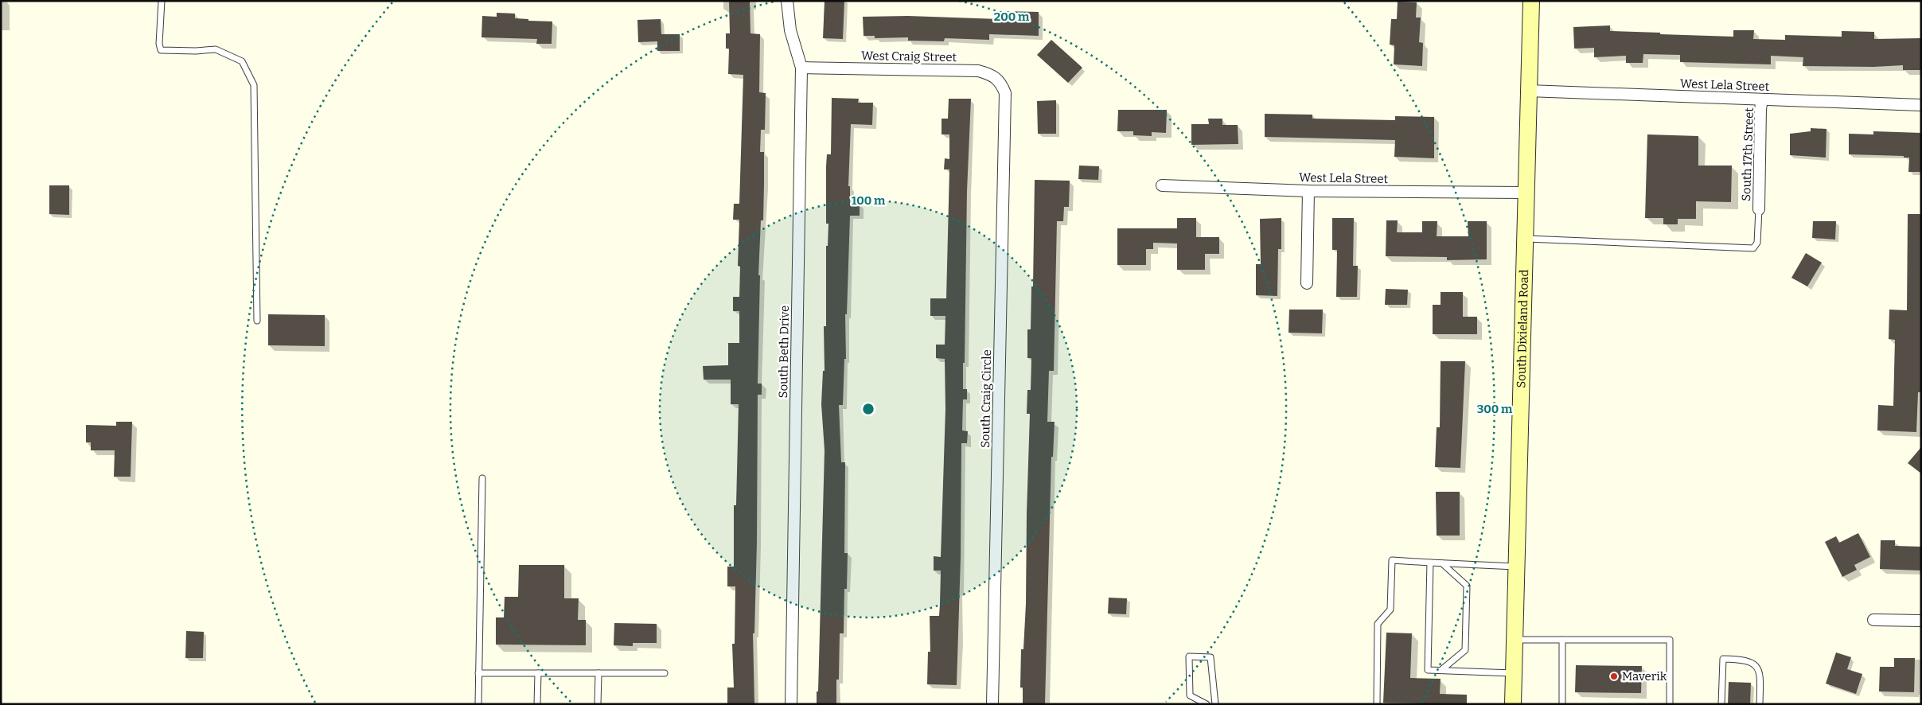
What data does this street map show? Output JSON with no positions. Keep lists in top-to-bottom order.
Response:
{
  "streets": {
    "main road": ["South Dixieland Road"],
    "street": [
      "West Craig Street",
      "West Lela Street",
      "South 17th Street",
      "South Beth Drive",
      "South Craig Circle"
    ]
  },
  "crossings": [
    ["West Craig Street", "South Beth Drive"],
    ["West Craig Street", "South Craig Circle"],
    ["West Lela Street", "South 17th Street"],
    ["West Lela Street", "South Dixieland Road"]
  ],
  "places": ["Maverik"],
  "rings": ["200 m", "100 m", "300 m"]
}
